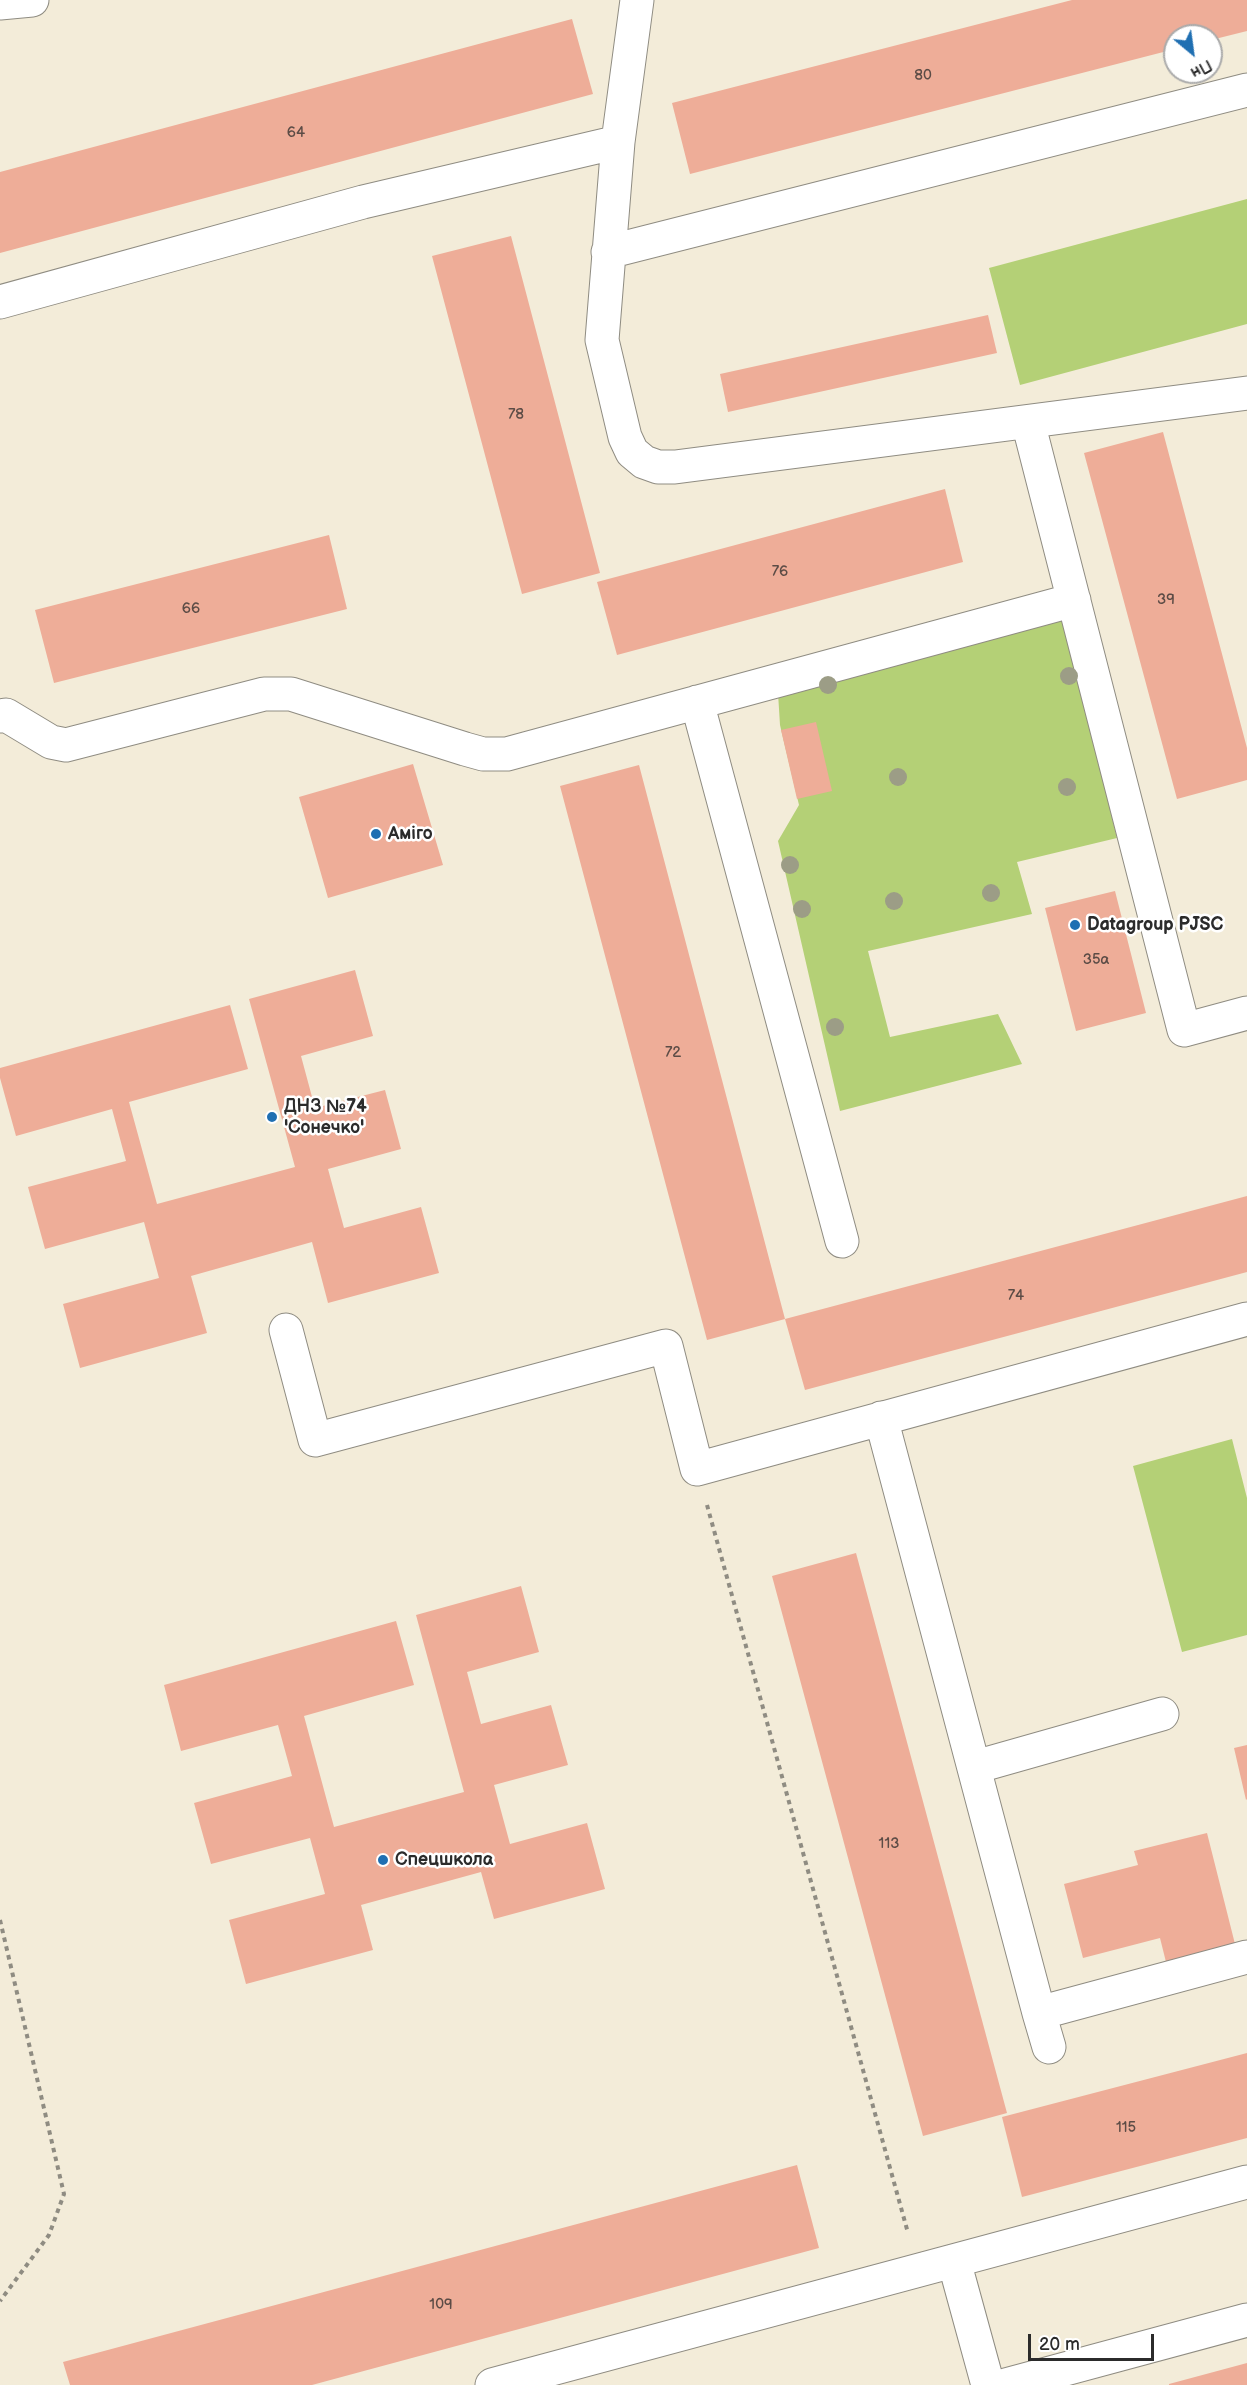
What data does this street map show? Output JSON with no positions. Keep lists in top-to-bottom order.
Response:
{
  "places": [
    "Аміго",
    "Datagroup PJSC",
    "ДНЗ №74 'Сонечко'",
    "Спецшкола"
  ],
  "house_numbers": [
    "80",
    "64",
    "78",
    "76",
    "39",
    "66",
    "35а",
    "72",
    "74",
    "113",
    "115",
    "109"
  ],
  "scale_bar": "20 m",
  "north": "bottom right"
}
